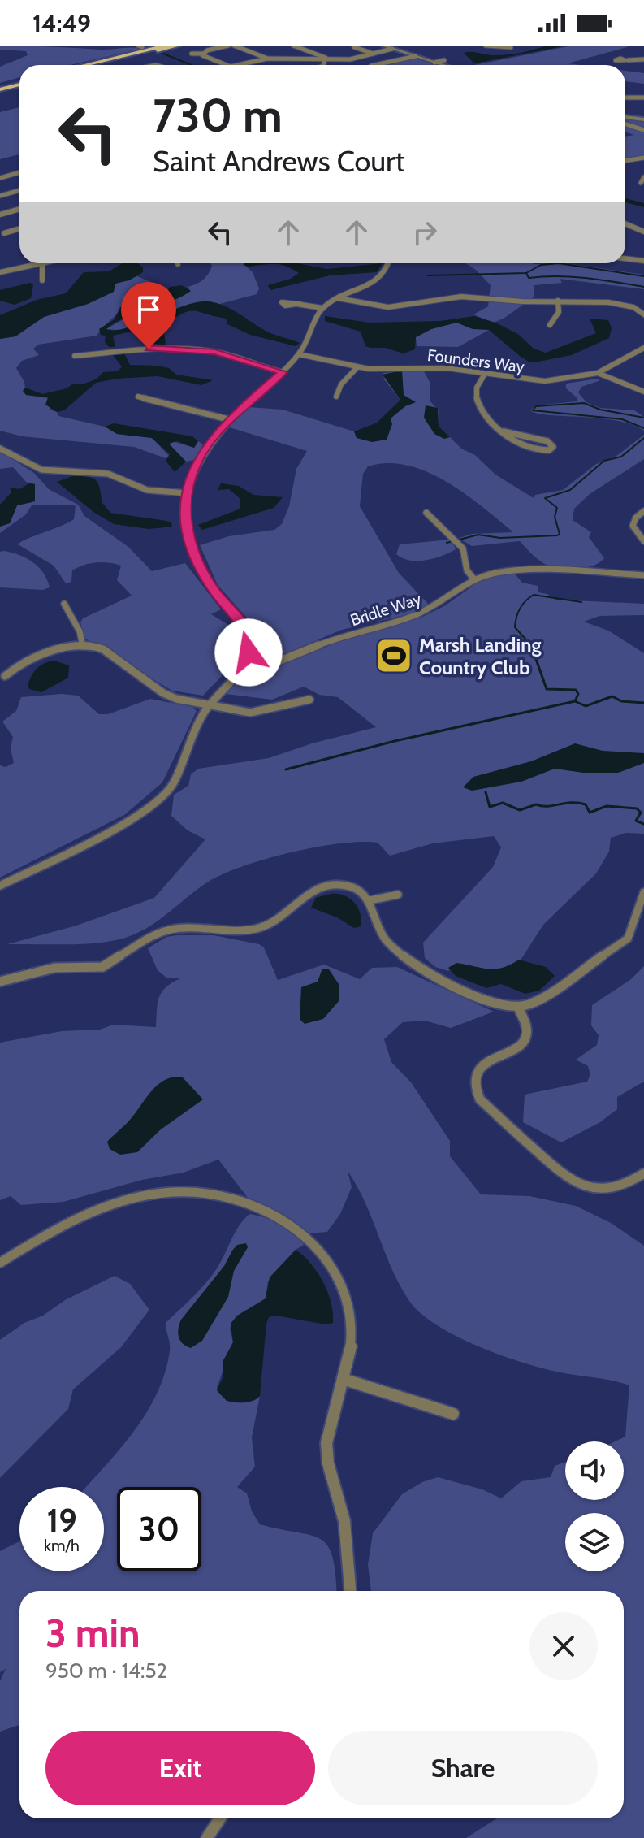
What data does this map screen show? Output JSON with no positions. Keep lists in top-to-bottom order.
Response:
{
  "streets": {
    "street": ["Founders Way", "Bridle Way"]
  },
  "places": {
    "sports": ["Marsh Landing Country Club"]
  },
  "page": {
    "status": "14:49",
    "turn": ["730 m", "Saint Andrews Court"],
    "speed": "19 km/h",
    "limit": "30",
    "heading": ["3 min", "950 m · 14:52"],
    "buttons": ["Exit", "Share"]
  }
}
